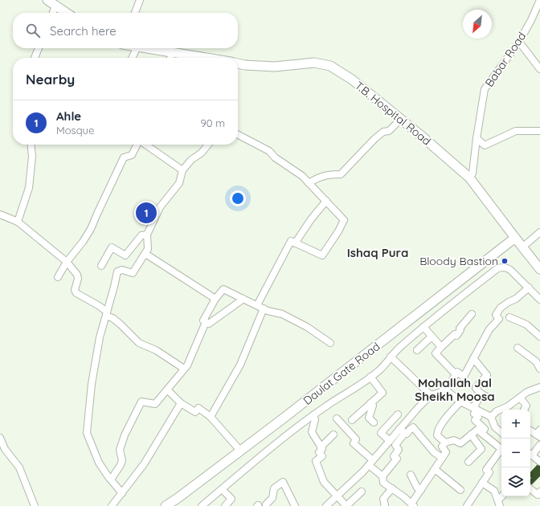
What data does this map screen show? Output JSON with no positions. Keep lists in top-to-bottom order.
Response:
{
  "streets": {
    "main road": ["T.B. Hospital Road", "Daulat Gate Road"],
    "street": ["Babar Road"]
  },
  "crossings": [
    ["Babar Road", "T.B. Hospital Road"],
    ["T.B. Hospital Road", "Daulat Gate Road"]
  ],
  "districts": ["Ishaq Pura", "Mohallah Jal Sheikh Moosa"],
  "places": ["Bloody Bastion"],
  "north": "bottom left",
  "page": {
    "search": "Search here",
    "heading": "Nearby",
    "list": [
      {
        "mark": "1",
        "name": "Ahle",
        "note": "Mosque",
        "value": "90 m"
      }
    ],
    "pins": "1",
    "map_buttons": ["+", "−"]
  }
}
